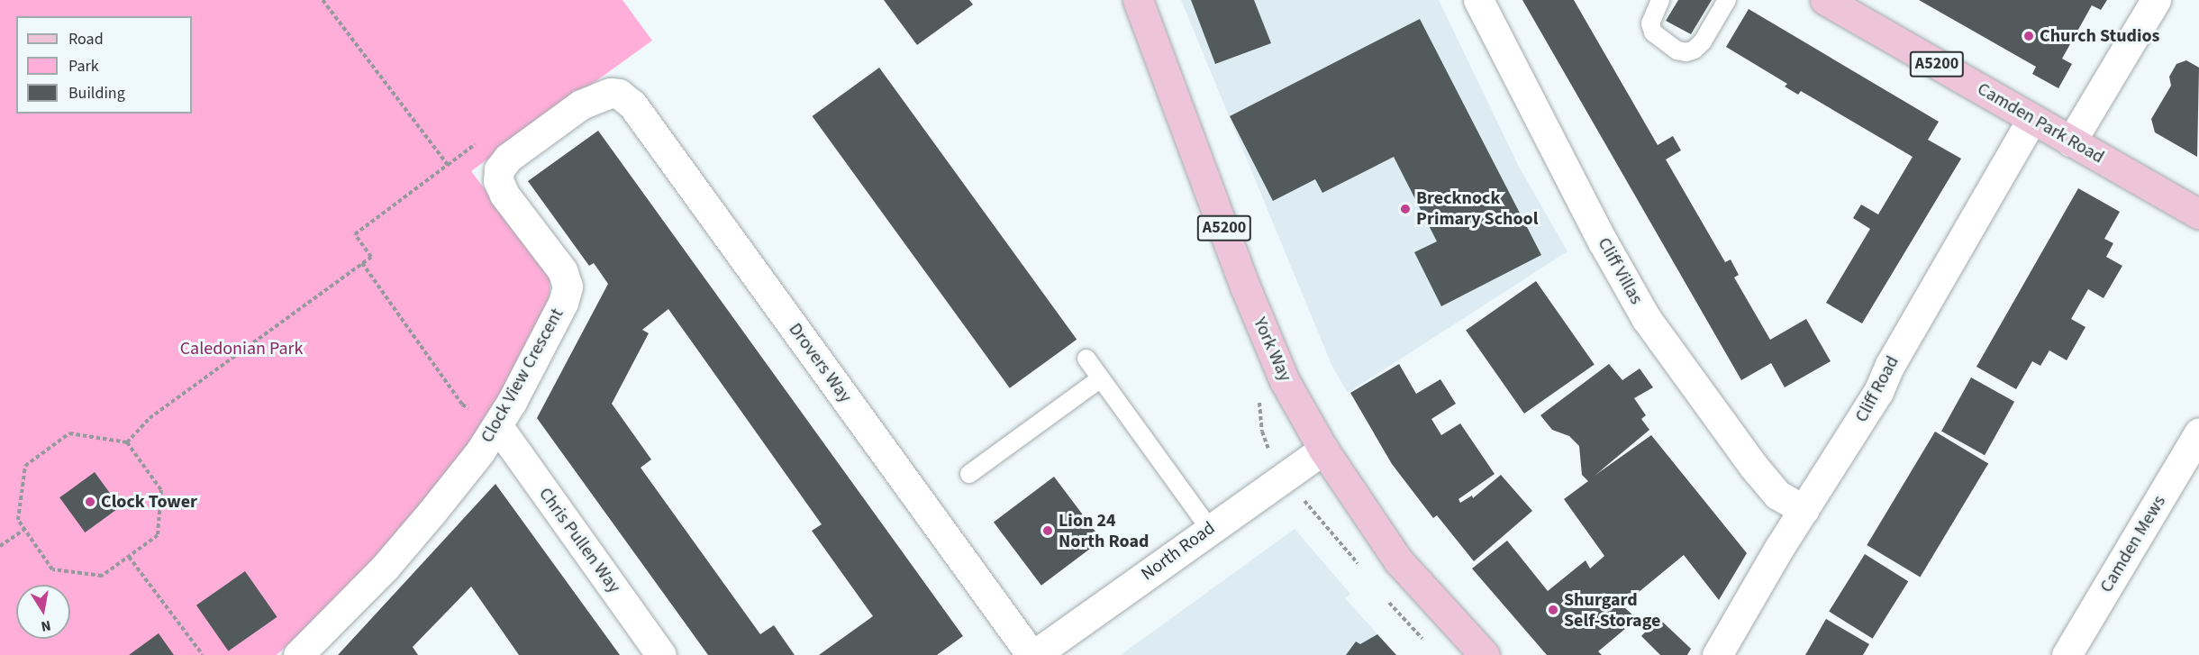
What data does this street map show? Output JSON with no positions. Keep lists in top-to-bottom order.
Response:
{
  "streets": {
    "main road": ["A5200", "Camden Park Road", "York Way"],
    "street": [
      "Cliff Villas",
      "Drovers Way",
      "Clock View Crescent",
      "Cliff Road",
      "Chris Pullen Way",
      "Camden Mews",
      "North Road"
    ]
  },
  "crossings": [
    ["Camden Park Road", "Cliff Road"],
    ["Cliff Villas", "Cliff Road"],
    ["York Way", "North Road"],
    ["Drovers Way", "Clock View Crescent"],
    ["Drovers Way", "North Road"],
    ["Clock View Crescent", "Chris Pullen Way"]
  ],
  "parks": ["Caledonian Park"],
  "places": [
    "Church Studios",
    "Brecknock Primary School",
    "Clock Tower",
    "Lion 24 North Road",
    "Shurgard Self-Storage"
  ],
  "legend": ["Road", "Park", "Building"],
  "north": "bottom"
}
